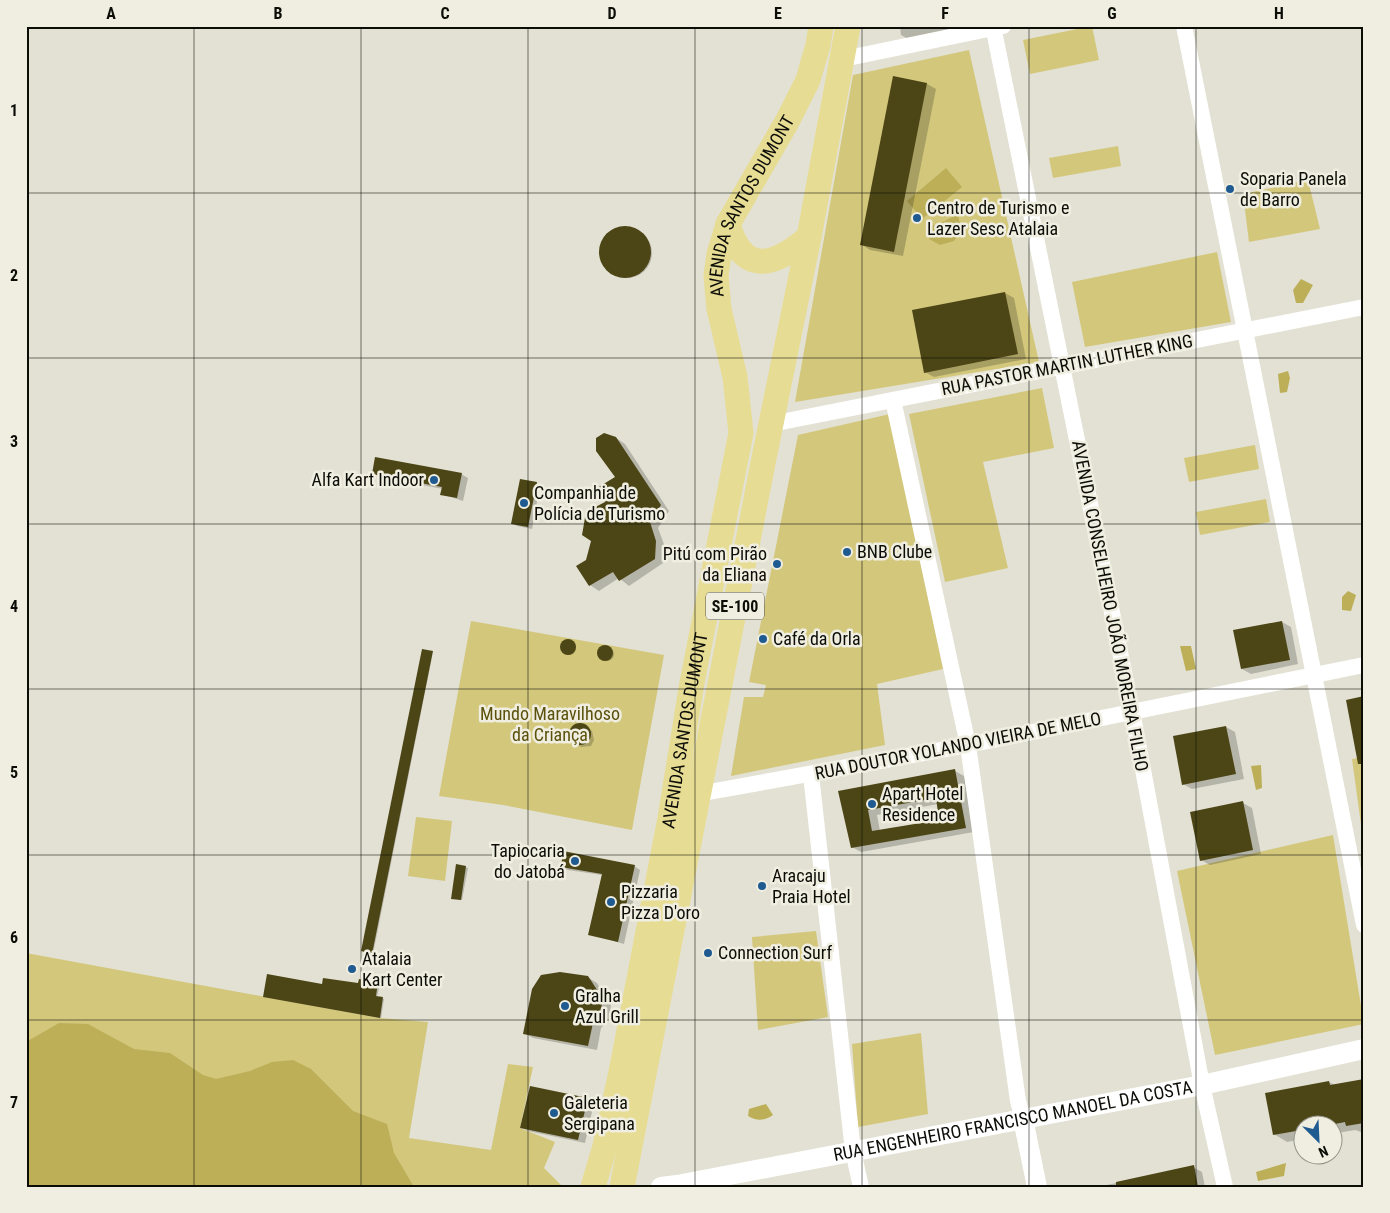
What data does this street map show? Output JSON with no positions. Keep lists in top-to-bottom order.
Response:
{
  "streets": {
    "main road": ["AVENIDA SANTOS DUMONT", "SE-100"],
    "street": [
      "RUA PASTOR MARTIN LUTHER KING",
      "AVENIDA CONSELHEIRO JOÃO MOREIRA FILHO",
      "RUA DOUTOR YOLANDO VIEIRA DE MELO",
      "RUA ENGENHEIRO FRANCISCO MANOEL DA COSTA"
    ]
  },
  "crossings": [
    ["AVENIDA SANTOS DUMONT", "RUA PASTOR MARTIN LUTHER KING"],
    ["AVENIDA SANTOS DUMONT", "RUA DOUTOR YOLANDO VIEIRA DE MELO"],
    ["RUA PASTOR MARTIN LUTHER KING", "AVENIDA CONSELHEIRO JOÃO MOREIRA FILHO"],
    ["AVENIDA CONSELHEIRO JOÃO MOREIRA FILHO", "RUA DOUTOR YOLANDO VIEIRA DE MELO"],
    ["AVENIDA CONSELHEIRO JOÃO MOREIRA FILHO", "RUA ENGENHEIRO FRANCISCO MANOEL DA COSTA"]
  ],
  "parks": ["Mundo Maravilhoso da Criança"],
  "places": [
    "Soparia Panela de Barro",
    "Centro de Turismo e Lazer Sesc Atalaia",
    "Alfa Kart Indoor",
    "Companhia de Polícia de Turismo",
    "BNB Clube",
    "Pitú com Pirão da Eliana",
    "Café da Orla",
    "Apart Hotel Residence",
    "Tapiocaria do Jatobá",
    "Aracaju Praia Hotel",
    "Pizzaria Pizza D'oro",
    "Connection Surf",
    "Atalaia Kart Center",
    "Gralha Azul Grill",
    "Galeteria Sergipana"
  ],
  "north": "bottom right",
  "grid": {
    "columns": [
      "A",
      "B",
      "C",
      "D",
      "E",
      "F",
      "G",
      "H"
    ],
    "rows": [
      "1",
      "2",
      "3",
      "4",
      "5",
      "6",
      "7"
    ]
  }
}
